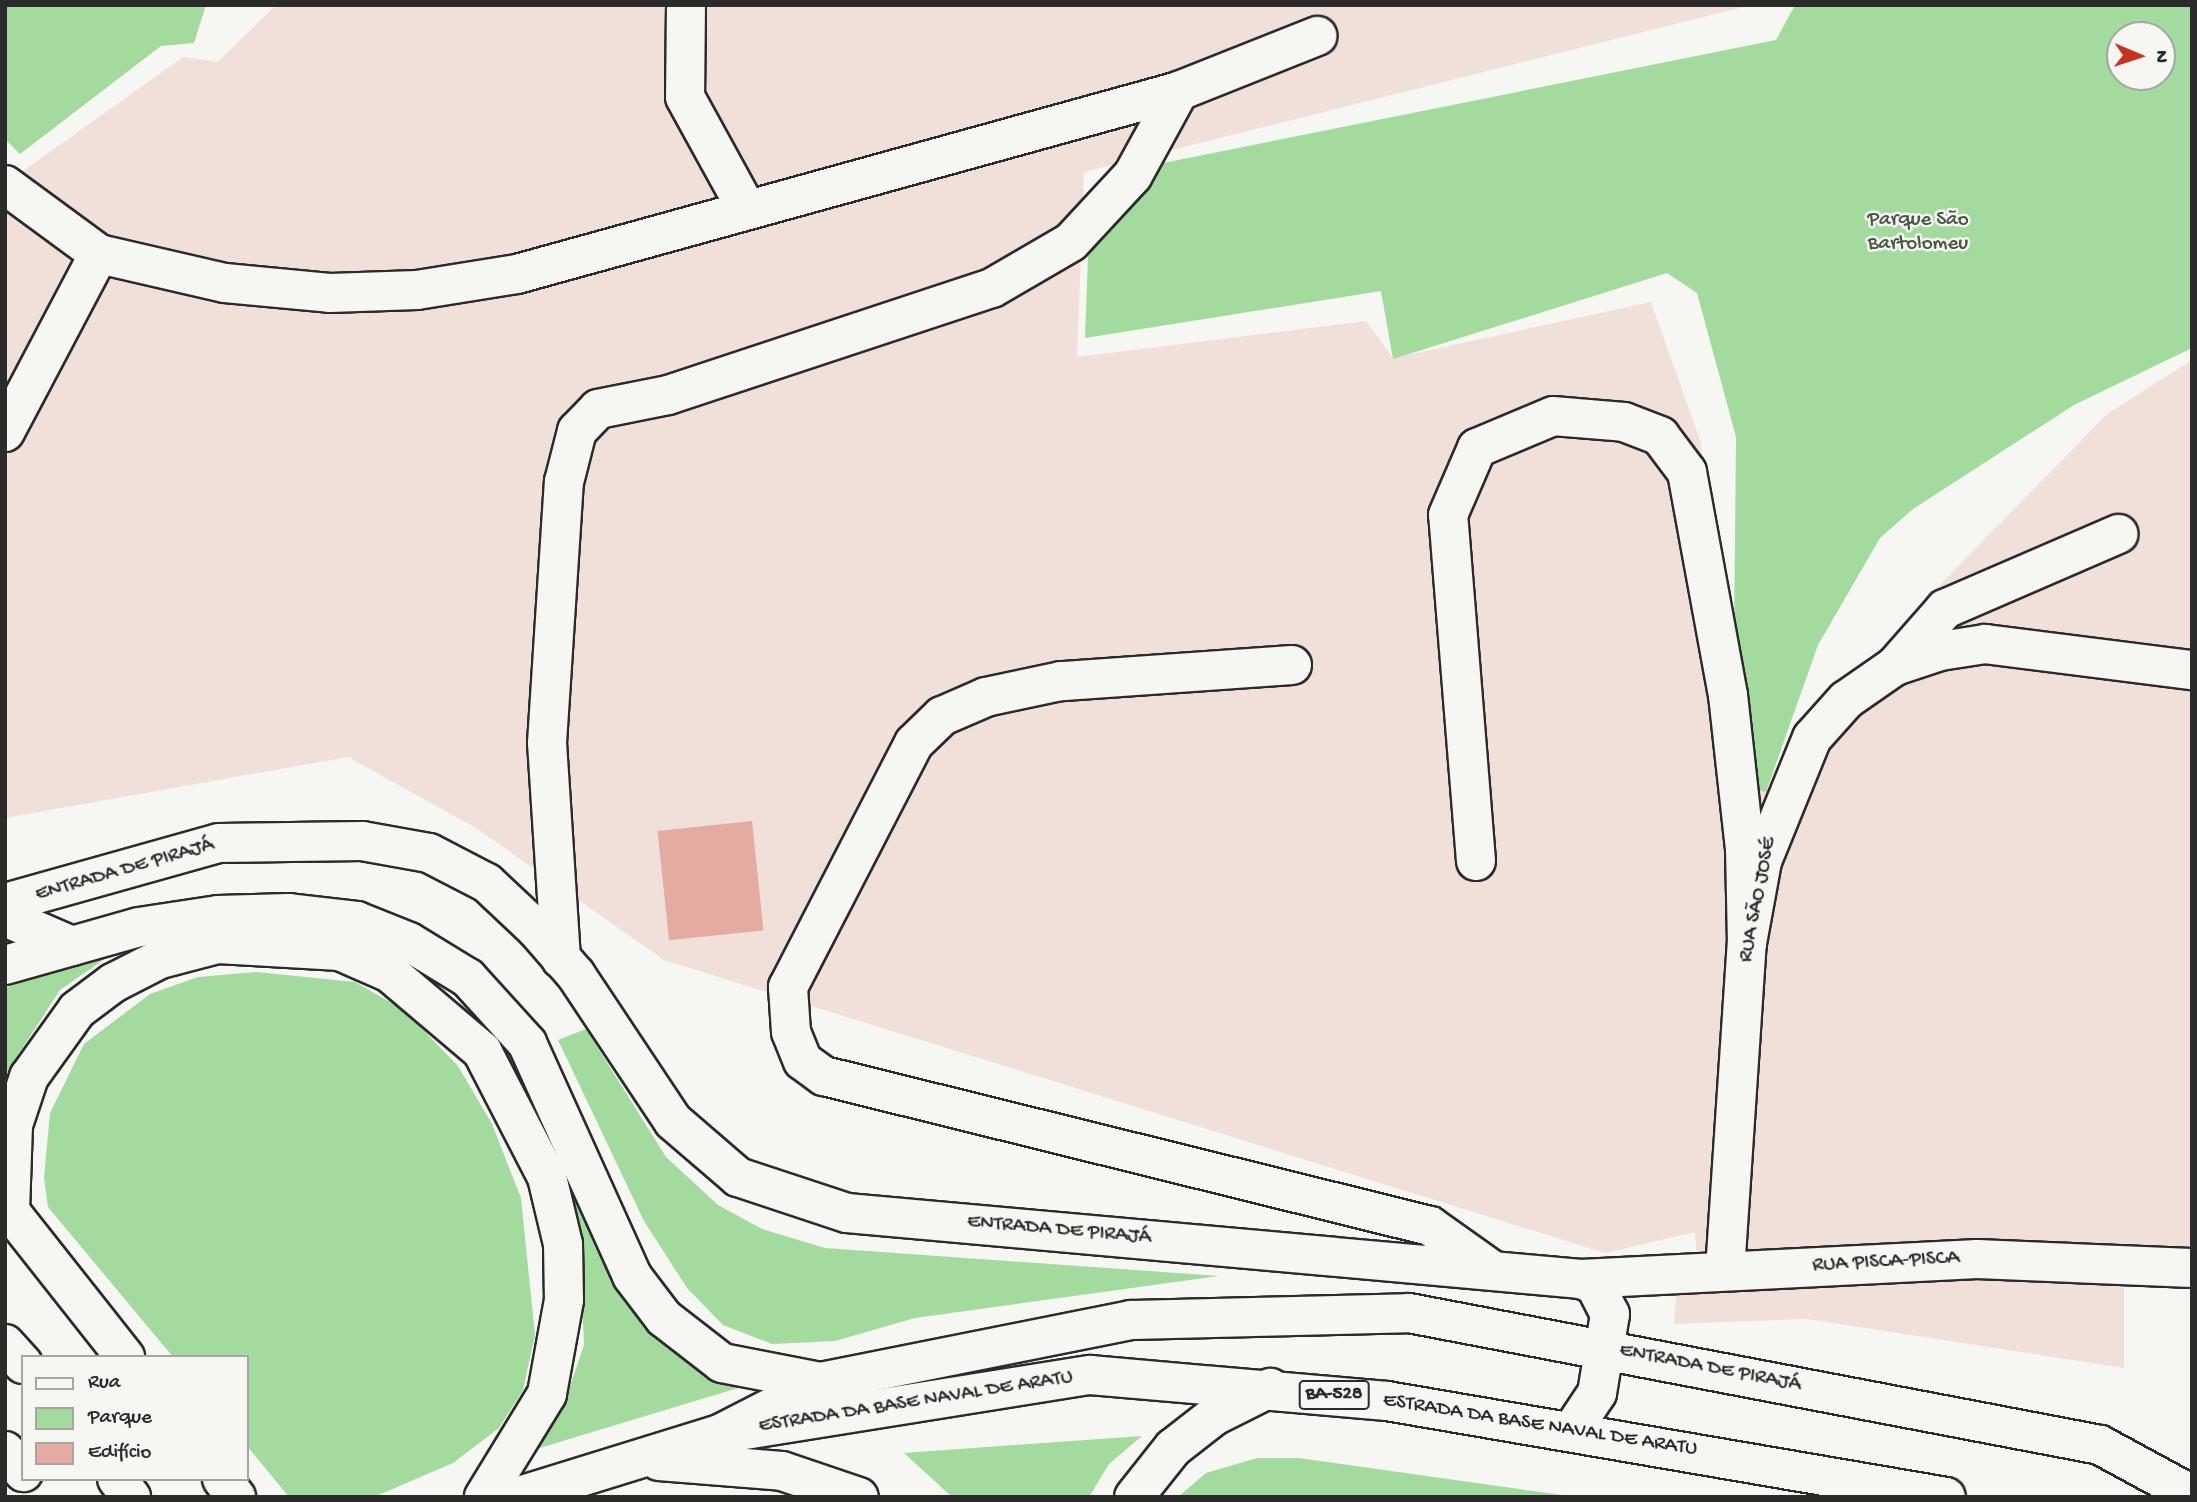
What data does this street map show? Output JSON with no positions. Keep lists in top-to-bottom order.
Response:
{
  "streets": {
    "main road": [
      "ENTRADA DE PIRAJÁ",
      "RUA SÃO JOSÉ",
      "RUA PISCA-PISCA",
      "BA-528",
      "ESTRADA DA BASE NAVAL DE ARATU"
    ]
  },
  "crossings": [
    ["ENTRADA DE PIRAJÁ", "RUA PISCA-PISCA"],
    ["RUA SÃO JOSÉ", "RUA PISCA-PISCA"]
  ],
  "parks": ["Parque São Bartolomeu"],
  "legend": ["Rua", "Parque", "Edifício"],
  "north": "right"
}
